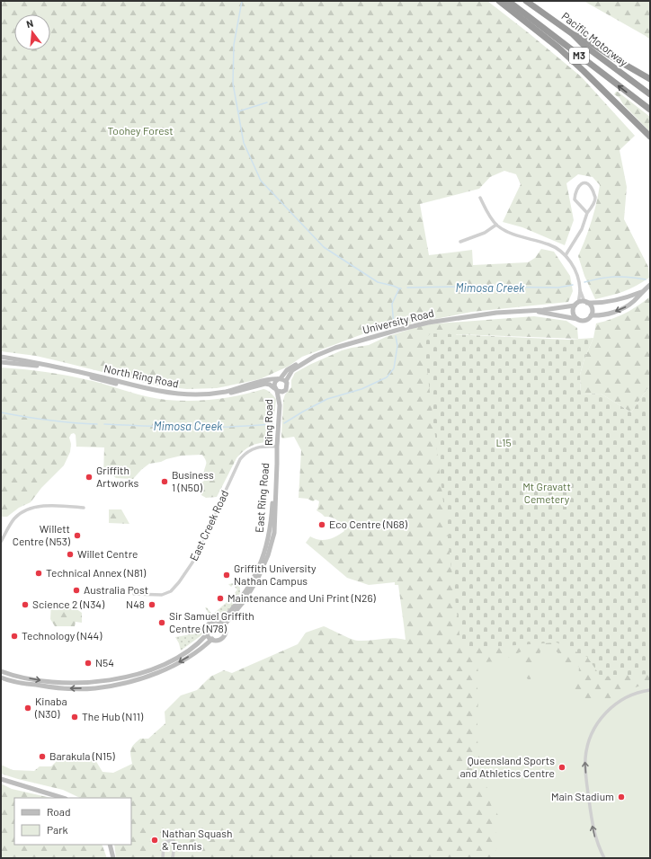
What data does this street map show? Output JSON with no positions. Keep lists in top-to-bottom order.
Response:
{
  "streets": {
    "highway": ["Pacific Motorway", "M3"],
    "street": [
      "University Road",
      "North Ring Road",
      "Ring Road",
      "East Ring Road",
      "East Creek Road"
    ]
  },
  "crossings": [
    ["University Road", "North Ring Road"],
    ["University Road", "Ring Road"],
    ["North Ring Road", "Ring Road"],
    ["Ring Road", "East Ring Road"],
    ["Ring Road", "East Creek Road"],
    ["East Ring Road", "East Creek Road"]
  ],
  "water": ["Mimosa Creek"],
  "parks": ["Toohey Forest", "L15", "Mt Gravatt Cemetery"],
  "places": [
    "Griffith Artworks",
    "Business 1 (N50)",
    "Eco Centre (N68)",
    "Willett Centre (N53)",
    "Willet Centre",
    "Technical Annex (N81)",
    "Griffith University Nathan Campus",
    "Australia Post",
    "Maintenance and Uni Print (N26)",
    "Science 2 (N34)",
    "N48",
    "Sir Samuel Griffith Centre (N78)",
    "Technology (N44)",
    "N54",
    "Kinaba (N30)",
    "The Hub (N11)",
    "Barakula (N15)",
    "Queensland Sports and Athletics Centre",
    "Main Stadium",
    "Nathan Squash & Tennis"
  ],
  "legend": ["Road", "Park"],
  "north": "top"
}
